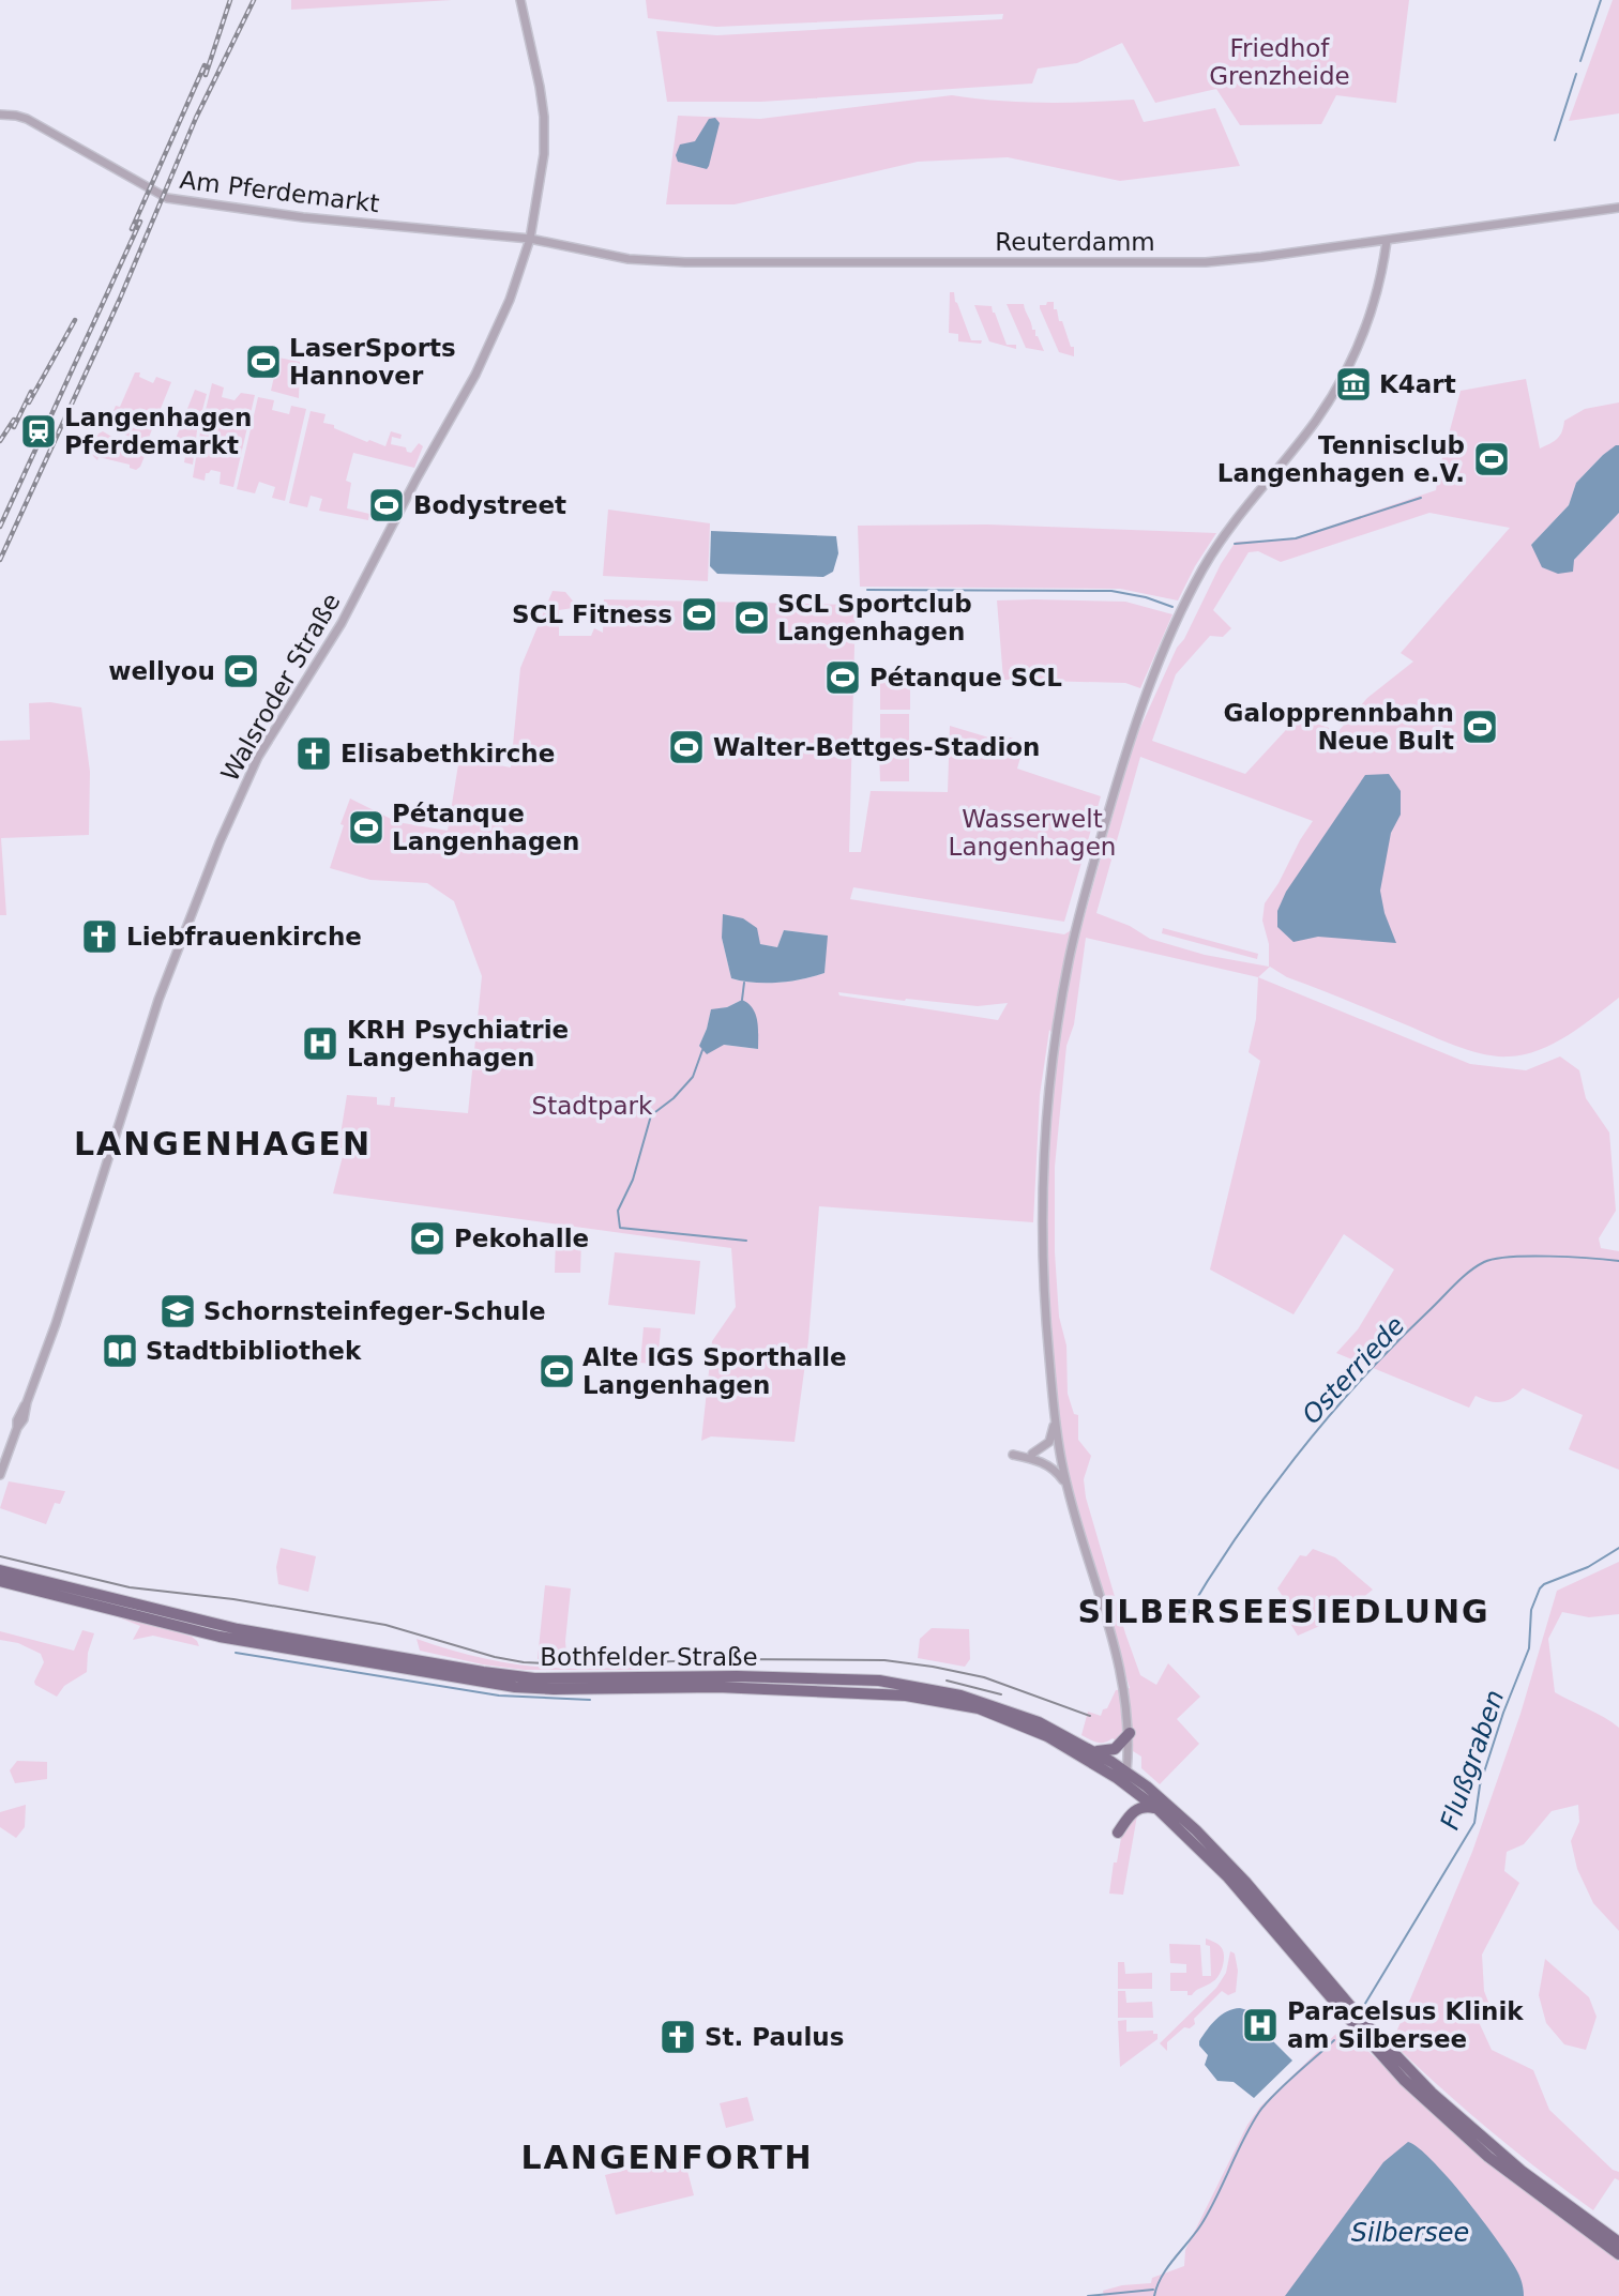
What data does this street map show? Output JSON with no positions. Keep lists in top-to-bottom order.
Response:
{
  "streets": {
    "main road": ["Bothfelder Straße"],
    "street": ["Am Pferdemarkt", "Reuterdamm", "Walsroder Straße"]
  },
  "crossings": [
    ["Am Pferdemarkt", "Reuterdamm"],
    ["Am Pferdemarkt", "Walsroder Straße"],
    ["Reuterdamm", "Walsroder Straße"]
  ],
  "districts": ["LANGENHAGEN", "SILBERSEESIEDLUNG", "LANGENFORTH"],
  "water": ["Osterriede", "Flußgraben", "Silbersee"],
  "parks": ["Friedhof Grenzheide", "Wasserwelt Langenhagen", "Stadtpark"],
  "places": {
    "sports": [
      "LaserSports Hannover",
      "Tennisclub Langenhagen e.V.",
      "Bodystreet",
      "SCL Fitness",
      "SCL Sportclub Langenhagen",
      "wellyou",
      "Pétanque SCL",
      "Galopprennbahn Neue Bult",
      "Walter-Bettges-Stadion",
      "Pétanque Langenhagen",
      "Pekohalle",
      "Alte IGS Sporthalle Langenhagen"
    ],
    "museum": ["K4art"],
    "station": ["Langenhagen Pferdemarkt"],
    "church": ["Elisabethkirche", "Liebfrauenkirche", "St. Paulus"],
    "hospital": ["KRH Psychiatrie Langenhagen", "Paracelsus Klinik am Silbersee"],
    "school or university": ["Schornsteinfeger-Schule"],
    "library": ["Stadtbibliothek"]
  }
}
